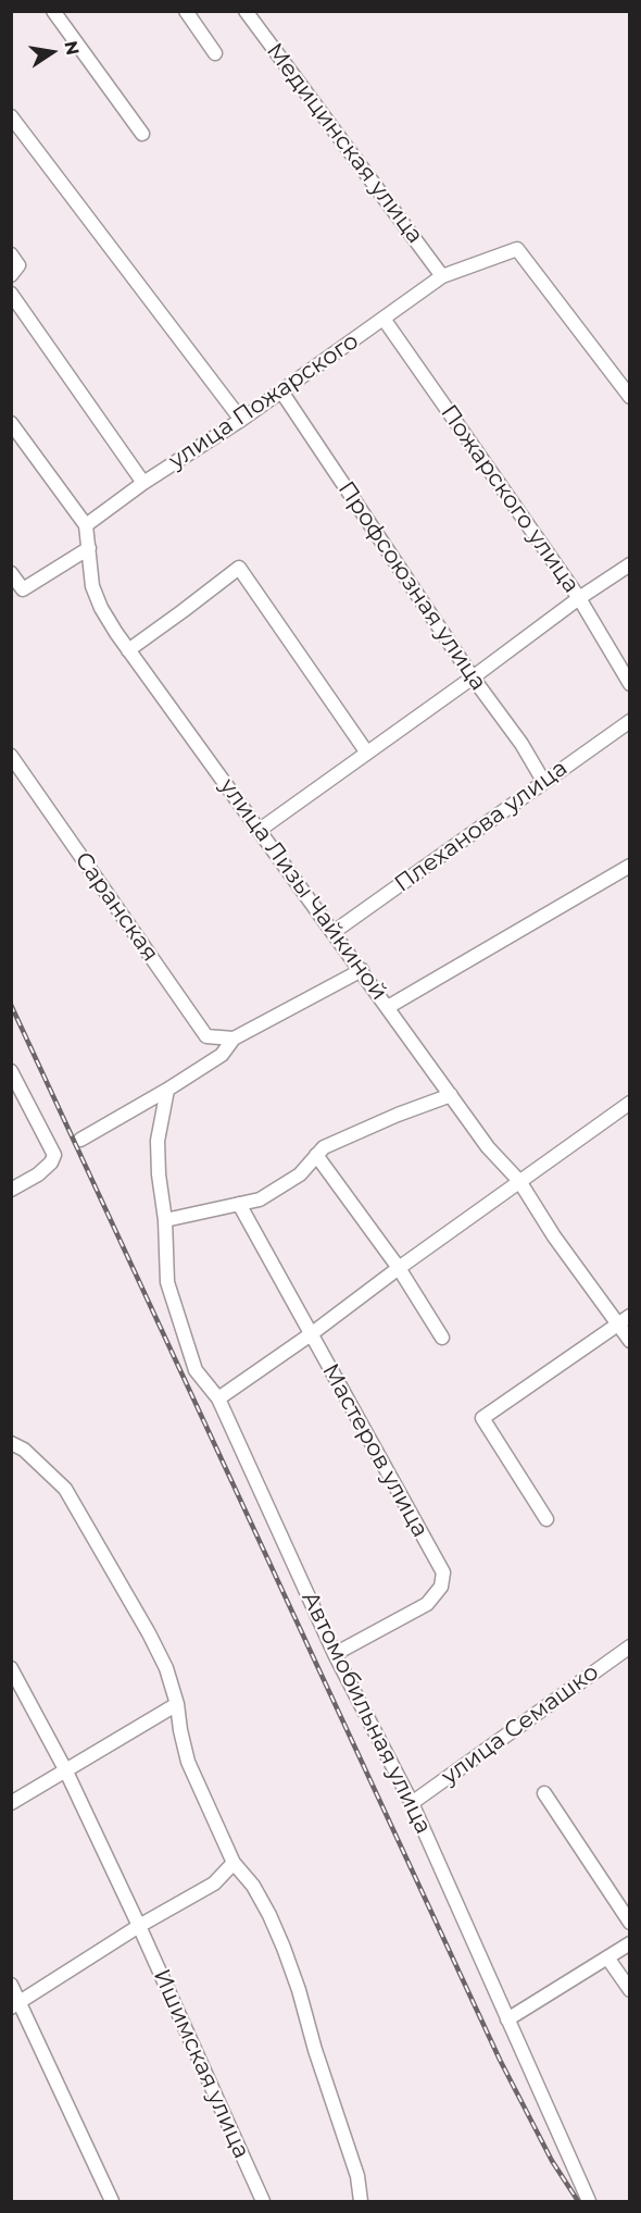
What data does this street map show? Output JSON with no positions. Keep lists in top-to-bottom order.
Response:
{
  "streets": {
    "street": [
      "Медицинская улица",
      "улица Пожарского",
      "Пожарского улица",
      "Профсоюзная улица",
      "Плеханова улица",
      "улица Лизы Чайкиной",
      "Саранская",
      "Мастеров улица",
      "Автомобильная улица",
      "улица Семашко",
      "Ишимская улица"
    ]
  },
  "crossings": [
    ["Медицинская улица", "улица Пожарского"],
    ["улица Пожарского", "Пожарского улица"],
    ["улица Пожарского", "Профсоюзная улица"],
    ["улица Пожарского", "улица Лизы Чайкиной"],
    ["Профсоюзная улица", "Плеханова улица"],
    ["Плеханова улица", "улица Лизы Чайкиной"],
    ["Мастеров улица", "Автомобильная улица"],
    ["Автомобильная улица", "улица Семашко"]
  ],
  "north": "right"
}
